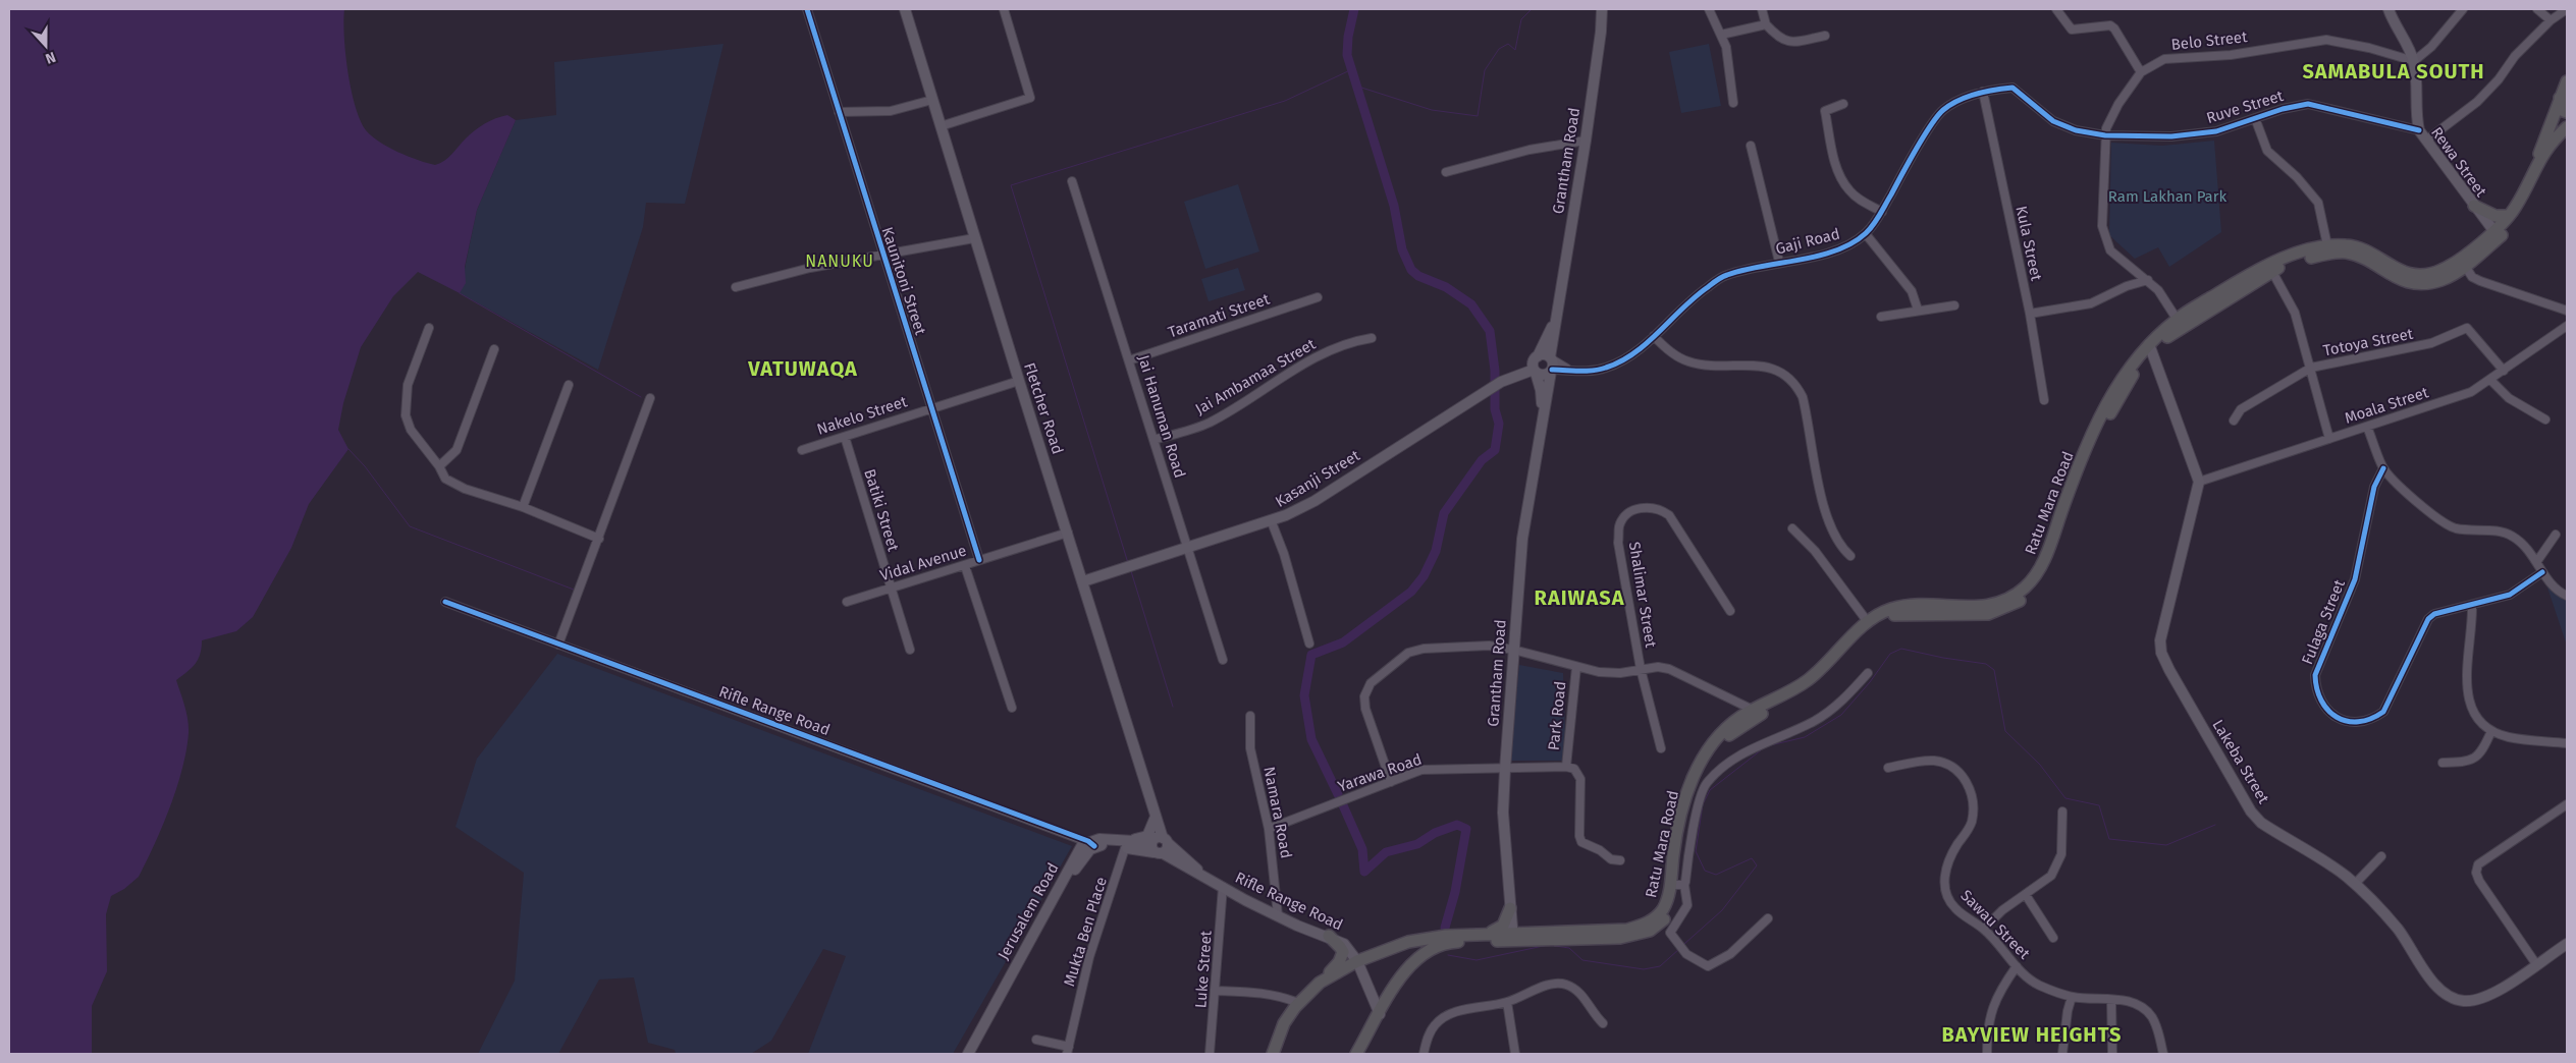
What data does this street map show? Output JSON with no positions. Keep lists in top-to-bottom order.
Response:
{
  "streets": {
    "highway": ["Ratu Mara Road"],
    "main road": [
      "Grantham Road",
      "Rewa Street",
      "Fletcher Road",
      "Kasanji Street",
      "Rifle Range Road",
      "Lakeba Street",
      "Jerusalem Road"
    ],
    "street": [
      "Belo Street",
      "Ruve Street",
      "Gaji Road",
      "Kula Street",
      "Kaunitoni Street",
      "Taramati Street",
      "Totoya Street",
      "Jai Ambamaa Street",
      "Moala Street",
      "Nakelo Street",
      "Jai Hanuman Road",
      "Batiki Street",
      "Vidal Avenue",
      "Shalimar Street",
      "Fulaga Street",
      "Park Road",
      "Yarawa Road",
      "Namara Road",
      "Sawau Street",
      "Mukta Ben Place",
      "Luke Street"
    ]
  },
  "crossings": [
    ["Belo Street", "Ruve Street"],
    ["Belo Street", "Rewa Street"],
    ["Belo Street", "Gaji Road"],
    ["Belo Street", "Ratu Mara Road"],
    ["Ruve Street", "Rewa Street"],
    ["Ruve Street", "Gaji Road"],
    ["Grantham Road", "Gaji Road"],
    ["Grantham Road", "Kasanji Street"],
    ["Grantham Road", "Ratu Mara Road"],
    ["Grantham Road", "Yarawa Road"],
    ["Rewa Street", "Ratu Mara Road"],
    ["Gaji Road", "Kula Street"],
    ["Kaunitoni Street", "Nakelo Street"],
    ["Kaunitoni Street", "Vidal Avenue"],
    ["Taramati Street", "Jai Hanuman Road"],
    ["Totoya Street", "Moala Street"],
    ["Jai Ambamaa Street", "Jai Hanuman Road"],
    ["Moala Street", "Lakeba Street"],
    ["Fletcher Road", "Nakelo Street"],
    ["Fletcher Road", "Kasanji Street"],
    ["Fletcher Road", "Vidal Avenue"],
    ["Fletcher Road", "Rifle Range Road"],
    ["Nakelo Street", "Batiki Street"],
    ["Jai Hanuman Road", "Kasanji Street"],
    ["Ratu Mara Road", "Rifle Range Road"],
    ["Batiki Street", "Vidal Avenue"],
    ["Rifle Range Road", "Namara Road"],
    ["Rifle Range Road", "Jerusalem Road"],
    ["Rifle Range Road", "Luke Street"],
    ["Park Road", "Yarawa Road"],
    ["Yarawa Road", "Namara Road"]
  ],
  "districts": [
    "SAMABULA SOUTH",
    "NANUKU",
    "VATUWAQA",
    "RAIWASA",
    "BAYVIEW HEIGHTS"
  ],
  "parks": ["Ram Lakhan Park"],
  "north": "bottom"
}
